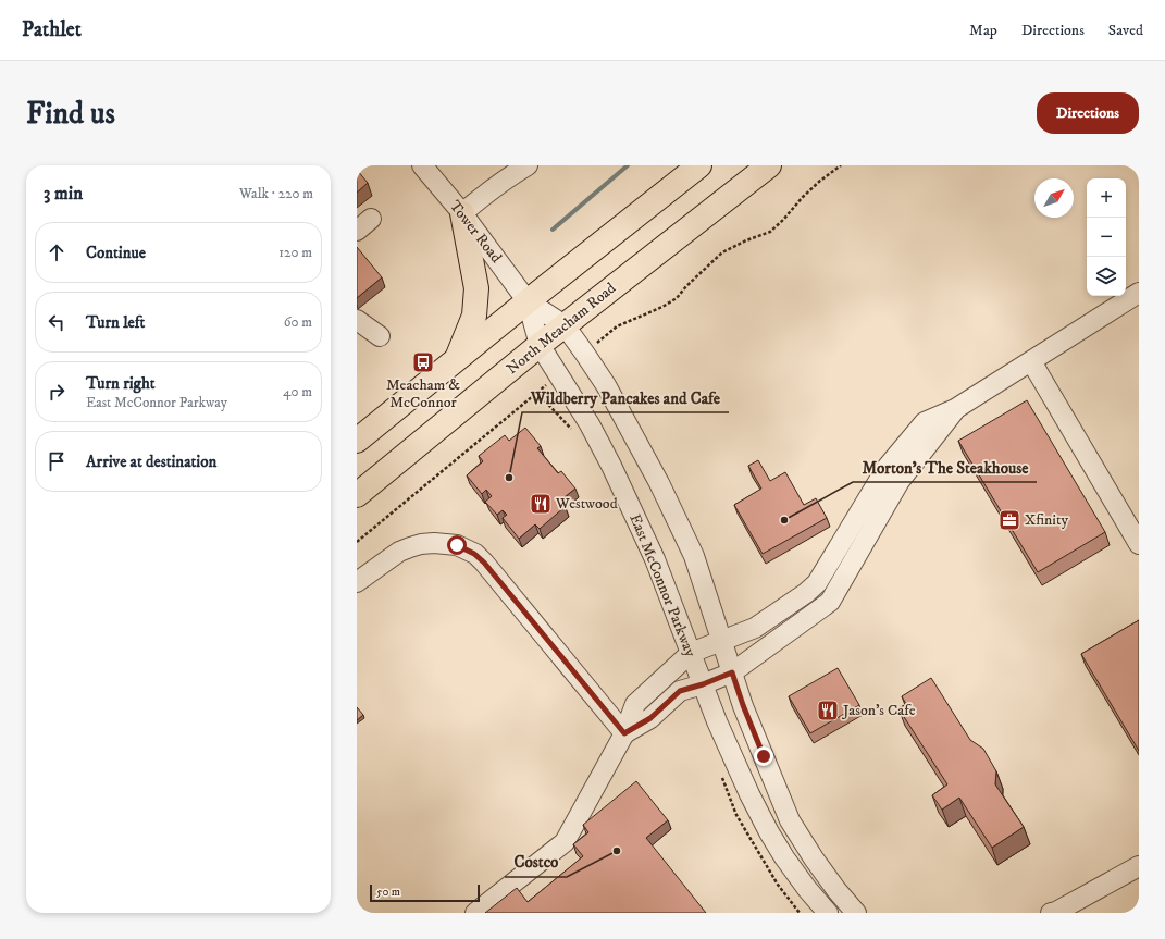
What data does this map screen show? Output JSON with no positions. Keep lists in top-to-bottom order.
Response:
{
  "streets": {
    "main road": ["North Meacham Road"],
    "street": ["Tower Road", "East McConnor Parkway"]
  },
  "crossings": [
    ["Tower Road", "East McConnor Parkway"],
    ["North Meacham Road", "East McConnor Parkway"]
  ],
  "places": {
    "bus stop": ["Meacham & McConnor"],
    "other": ["Wildberry Pancakes and Cafe", "Morton's The Steakhouse", "Costco"],
    "restaurant": ["Westwood", "Jason's Cafe"],
    "office": ["Xfinity"]
  },
  "scale_bar": "50 m",
  "north": "top right",
  "page": {
    "header": "Pathlet",
    "nav": ["Map", "Directions", "Saved"],
    "buttons": "Directions",
    "title": "Find us",
    "heading": ["3 min", "Walk · 220 m"],
    "map_buttons": ["+", "−"],
    "list": [
      ["Continue", "120 m"],
      ["Turn left", "60 m"],
      ["Turn right", "East McConnor Parkway", "40 m"],
      "Arrive at destination"
    ],
    "scale": "50 m"
  }
}
